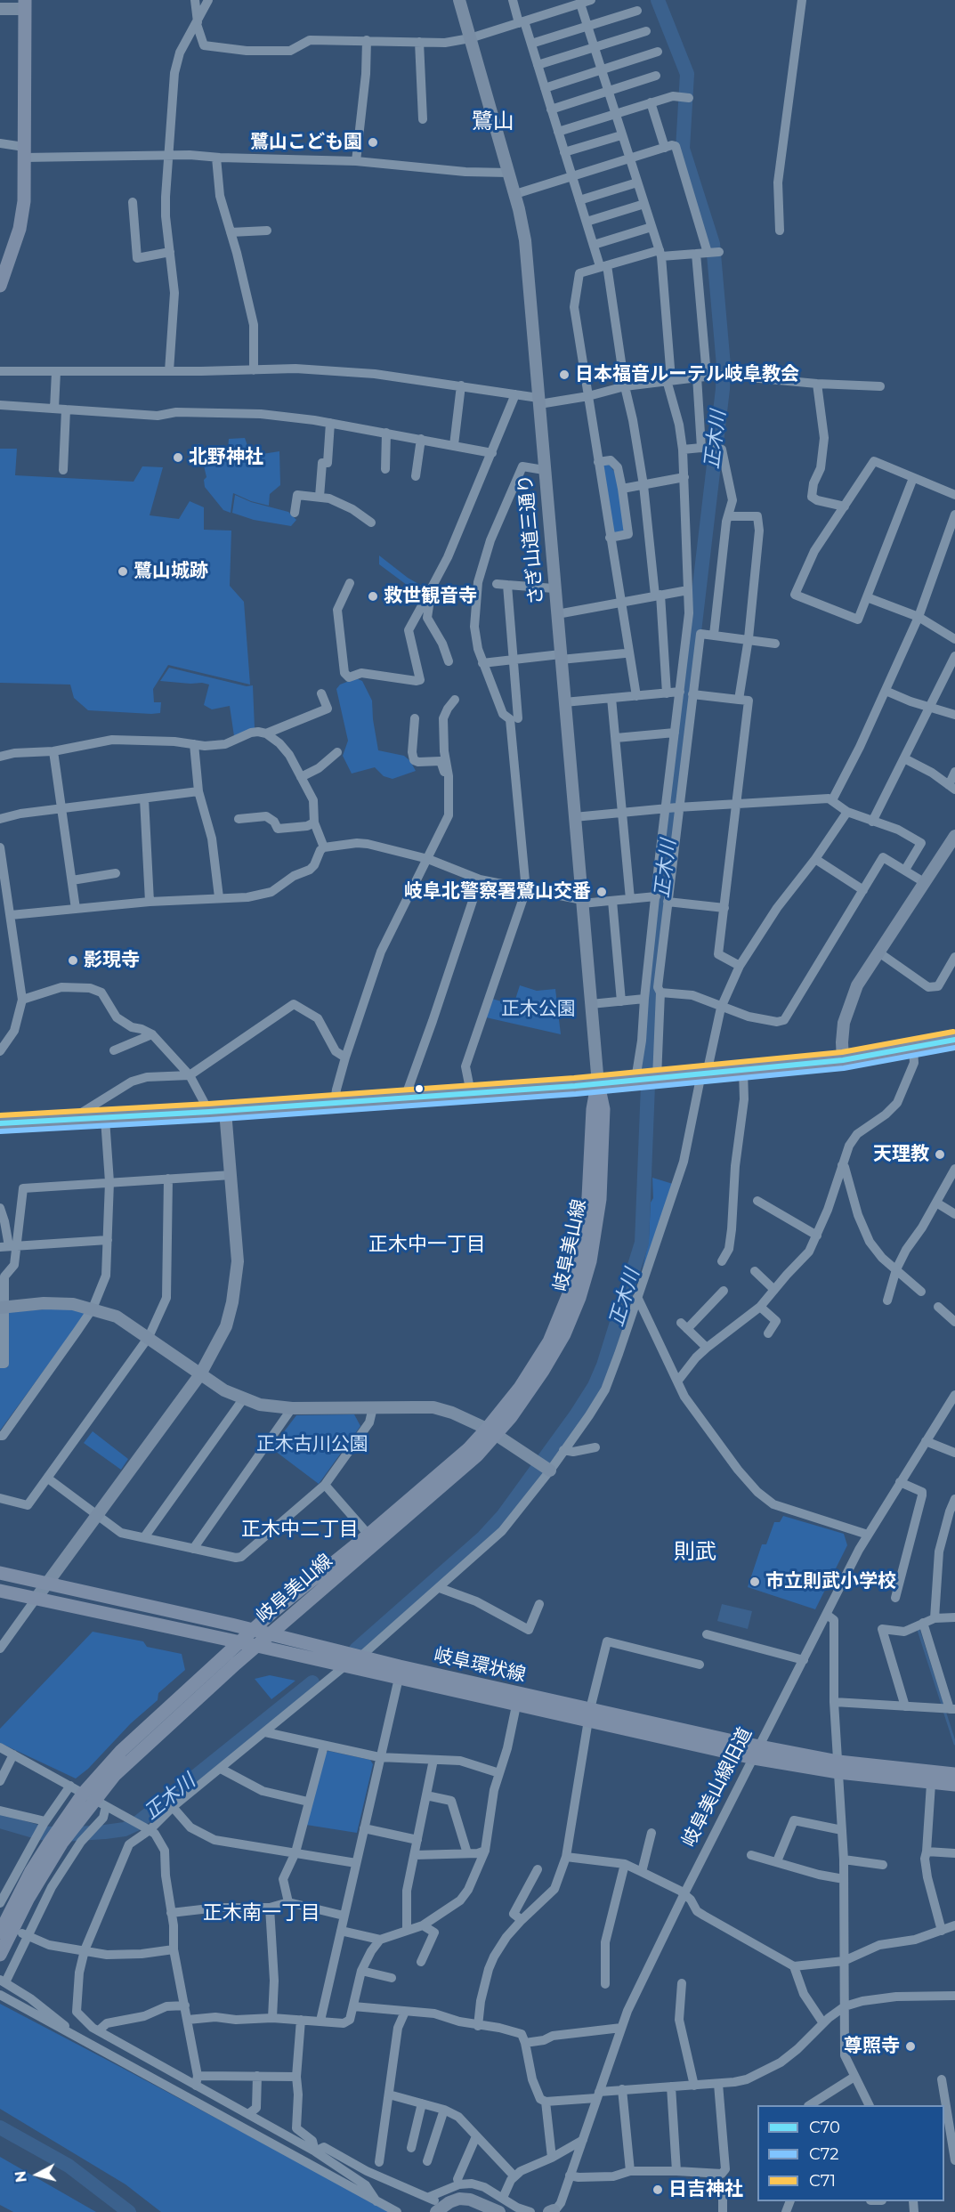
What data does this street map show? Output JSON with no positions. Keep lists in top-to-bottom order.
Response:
{
  "streets": {
    "main road": ["岐阜美山線", "岐阜環状線"],
    "street": ["さぎ山道三通り", "岐阜美山線旧道"]
  },
  "crossings": [
    ["さぎ山道三通り", "岐阜美山線"],
    ["岐阜美山線", "岐阜環状線"],
    ["岐阜環状線", "岐阜美山線旧道"]
  ],
  "districts": [
    "鷺山",
    "正木中一丁目",
    "正木中二丁目",
    "則武",
    "正木南一丁目"
  ],
  "water": ["正木川"],
  "parks": ["正木公園", "正木古川公園"],
  "places": [
    "鷺山こども園",
    "日本福音ルーテル岐阜教会",
    "北野神社",
    "鷺山城跡",
    "救世観音寺",
    "岐阜北警察署鷺山交番",
    "影現寺",
    "天理教",
    "市立則武小学校",
    "尊照寺",
    "日吉神社"
  ],
  "lines": ["transit line C71", "transit line C70", "transit line C72"],
  "legend": ["C70", "C72", "C71"],
  "north": "left"
}
